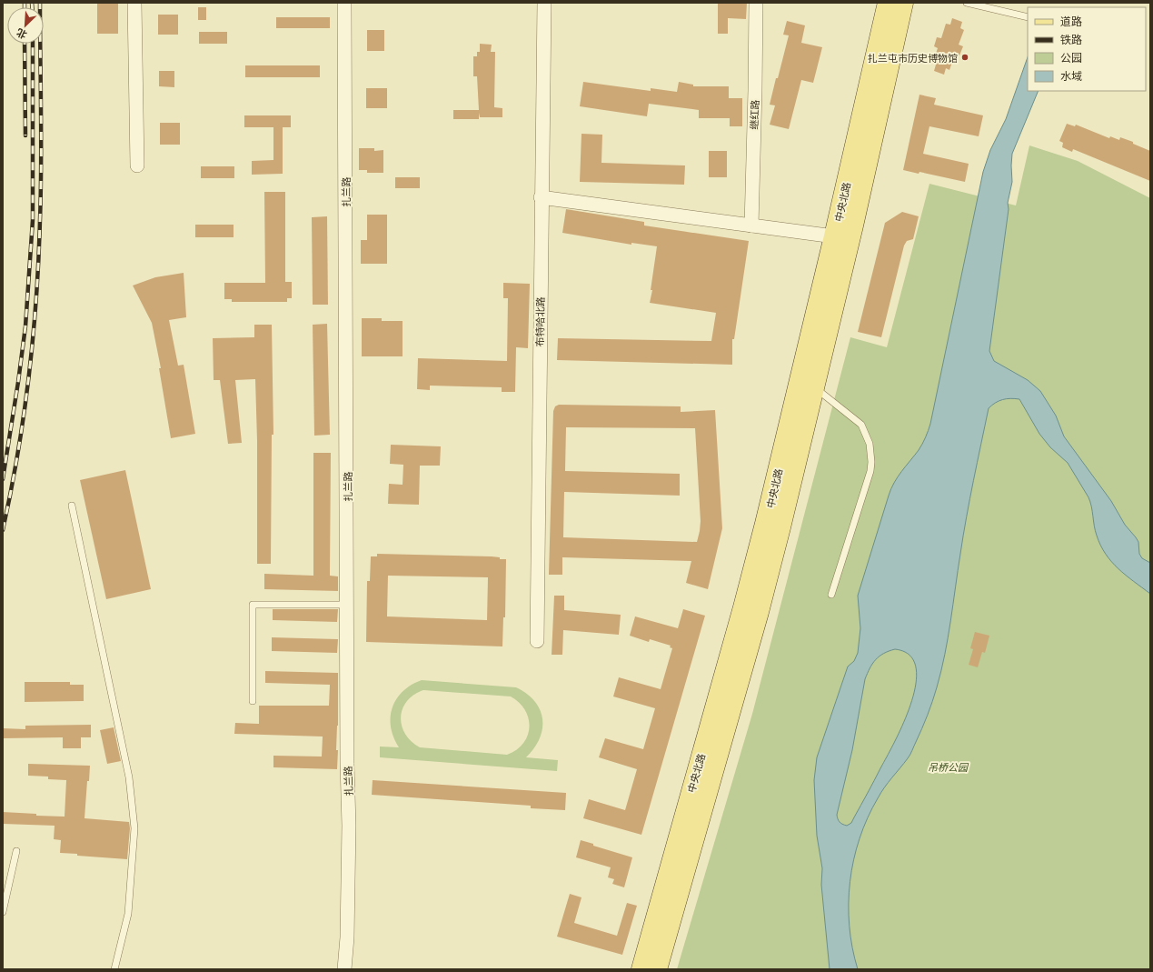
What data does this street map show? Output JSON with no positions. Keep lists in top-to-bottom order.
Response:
{
  "streets": {
    "main road": ["中央北路"],
    "street": ["继红路", "扎兰路", "布特哈北路"]
  },
  "parks": ["吊桥公园"],
  "places": ["扎兰屯市历史博物馆"],
  "legend": [
    "道路",
    "铁路",
    "公园",
    "水域"
  ],
  "north": "bottom left"
}
